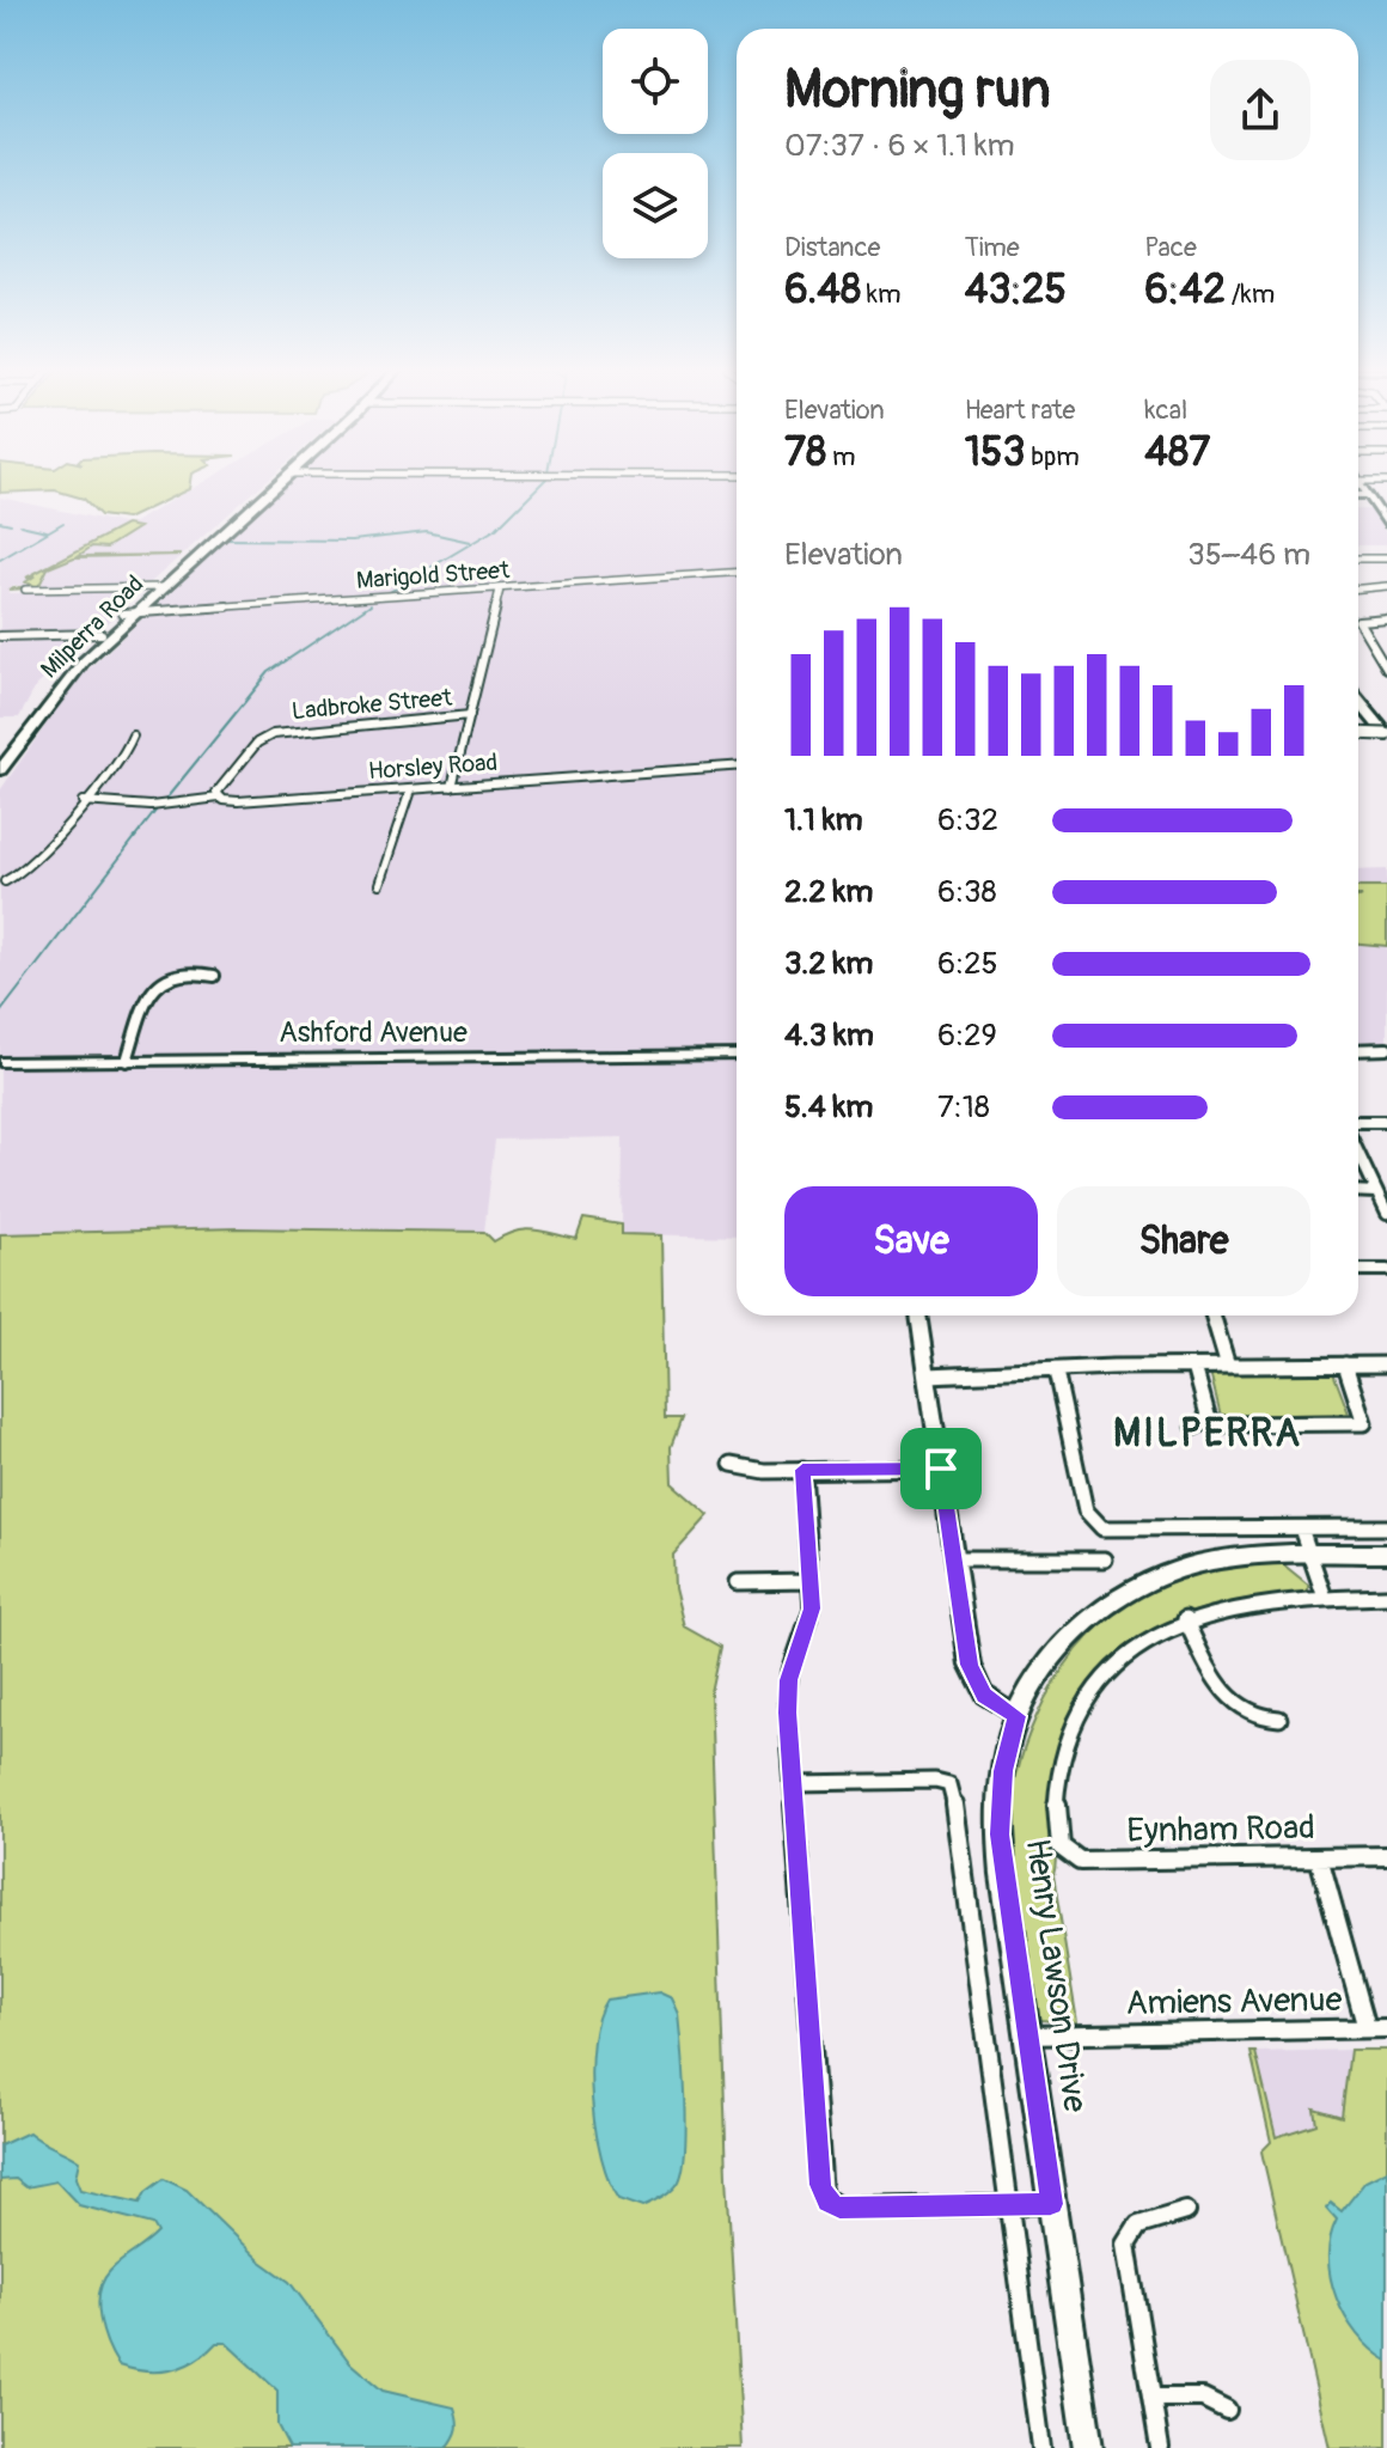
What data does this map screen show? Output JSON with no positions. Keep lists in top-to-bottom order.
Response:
{
  "streets": {
    "main road": ["Milperra Road", "Ashford Avenue", "Henry Lawson Drive"],
    "street": [
      "Marigold Street",
      "Ladbroke Street",
      "Horsley Road",
      "Eynham Road",
      "Amiens Avenue"
    ]
  },
  "crossings": [
    ["Marigold Street", "Milperra Road"],
    ["Ladbroke Street", "Horsley Road"],
    ["Henry Lawson Drive", "Amiens Avenue"]
  ],
  "districts": ["MILPERRA"],
  "page": {
    "heading": ["Morning run", "07:37 · 6 × 1.1 km"],
    "stats": [
      ["Distance", "6.48 km"],
      ["Time", "43:25"],
      ["Pace", "6:42 /km"],
      ["Elevation", "78 m"],
      ["Heart rate", "153 bpm"],
      ["kcal", "487"]
    ],
    "chart": ["Elevation", "35–46 m"],
    "list": [
      {
        "name": "1.1 km",
        "note": "6:32"
      },
      {
        "name": "2.2 km",
        "note": "6:38"
      },
      {
        "name": "3.2 km",
        "note": "6:25"
      },
      {
        "name": "4.3 km",
        "note": "6:29"
      },
      {
        "name": "5.4 km",
        "note": "7:18"
      }
    ],
    "buttons": ["Save", "Share"]
  }
}
